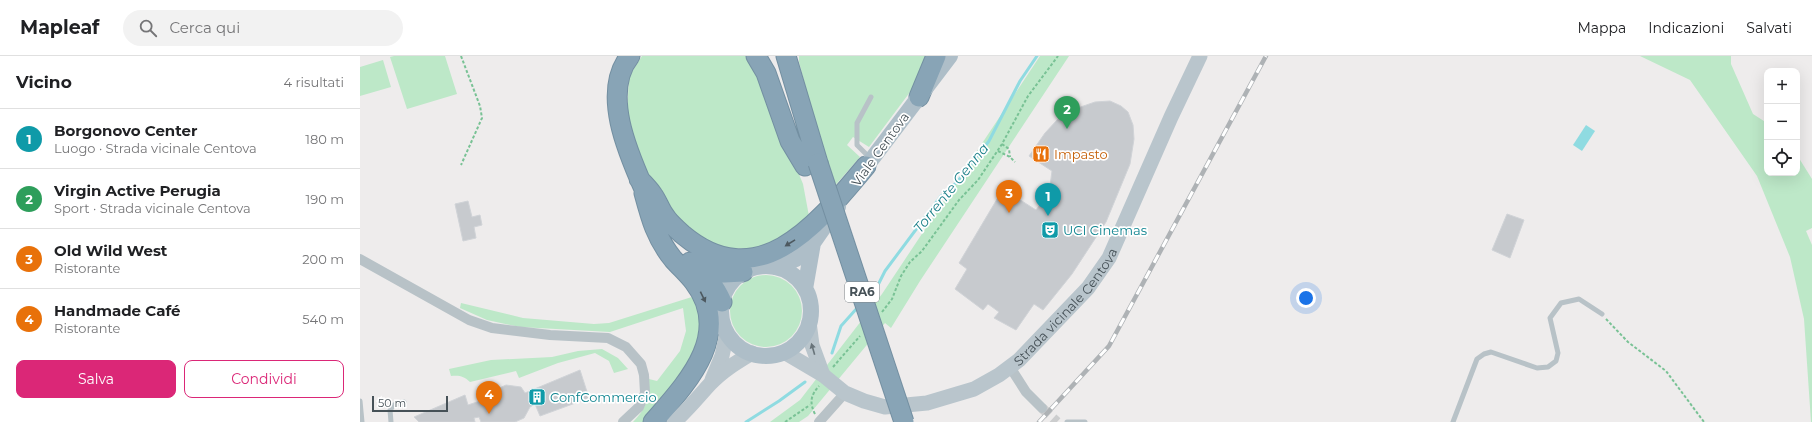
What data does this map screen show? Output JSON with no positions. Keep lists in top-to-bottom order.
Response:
{
  "streets": {
    "highway": ["RA6"],
    "main road": ["Viale Centova"],
    "street": ["Strada vicinale Centova"]
  },
  "water": ["Torrente Genna"],
  "places": {
    "restaurant": ["Impasto"],
    "theatre": ["UCI Cinemas"],
    "building": ["ConfCommercio"]
  },
  "scale_bar": "50 m",
  "page": {
    "header": "Mapleaf",
    "search": "Cerca qui",
    "nav": ["Mappa", "Indicazioni", "Salvati"],
    "heading": ["Vicino", "4 risultati"],
    "map_buttons": ["+", "−"],
    "pins": [
      "2",
      "3",
      "1",
      "4"
    ],
    "list": [
      {
        "mark": "1",
        "name": "Borgonovo Center",
        "note": "Luogo · Strada vicinale Centova",
        "value": "180 m"
      },
      {
        "mark": "2",
        "name": "Virgin Active Perugia",
        "note": "Sport · Strada vicinale Centova",
        "value": "190 m"
      },
      {
        "mark": "3",
        "name": "Old Wild West",
        "note": "Ristorante",
        "value": "200 m"
      },
      {
        "mark": "4",
        "name": "Handmade Café",
        "note": "Ristorante",
        "value": "540 m"
      }
    ],
    "buttons": ["Salva", "Condividi"],
    "scale": "50 m"
  }
}
